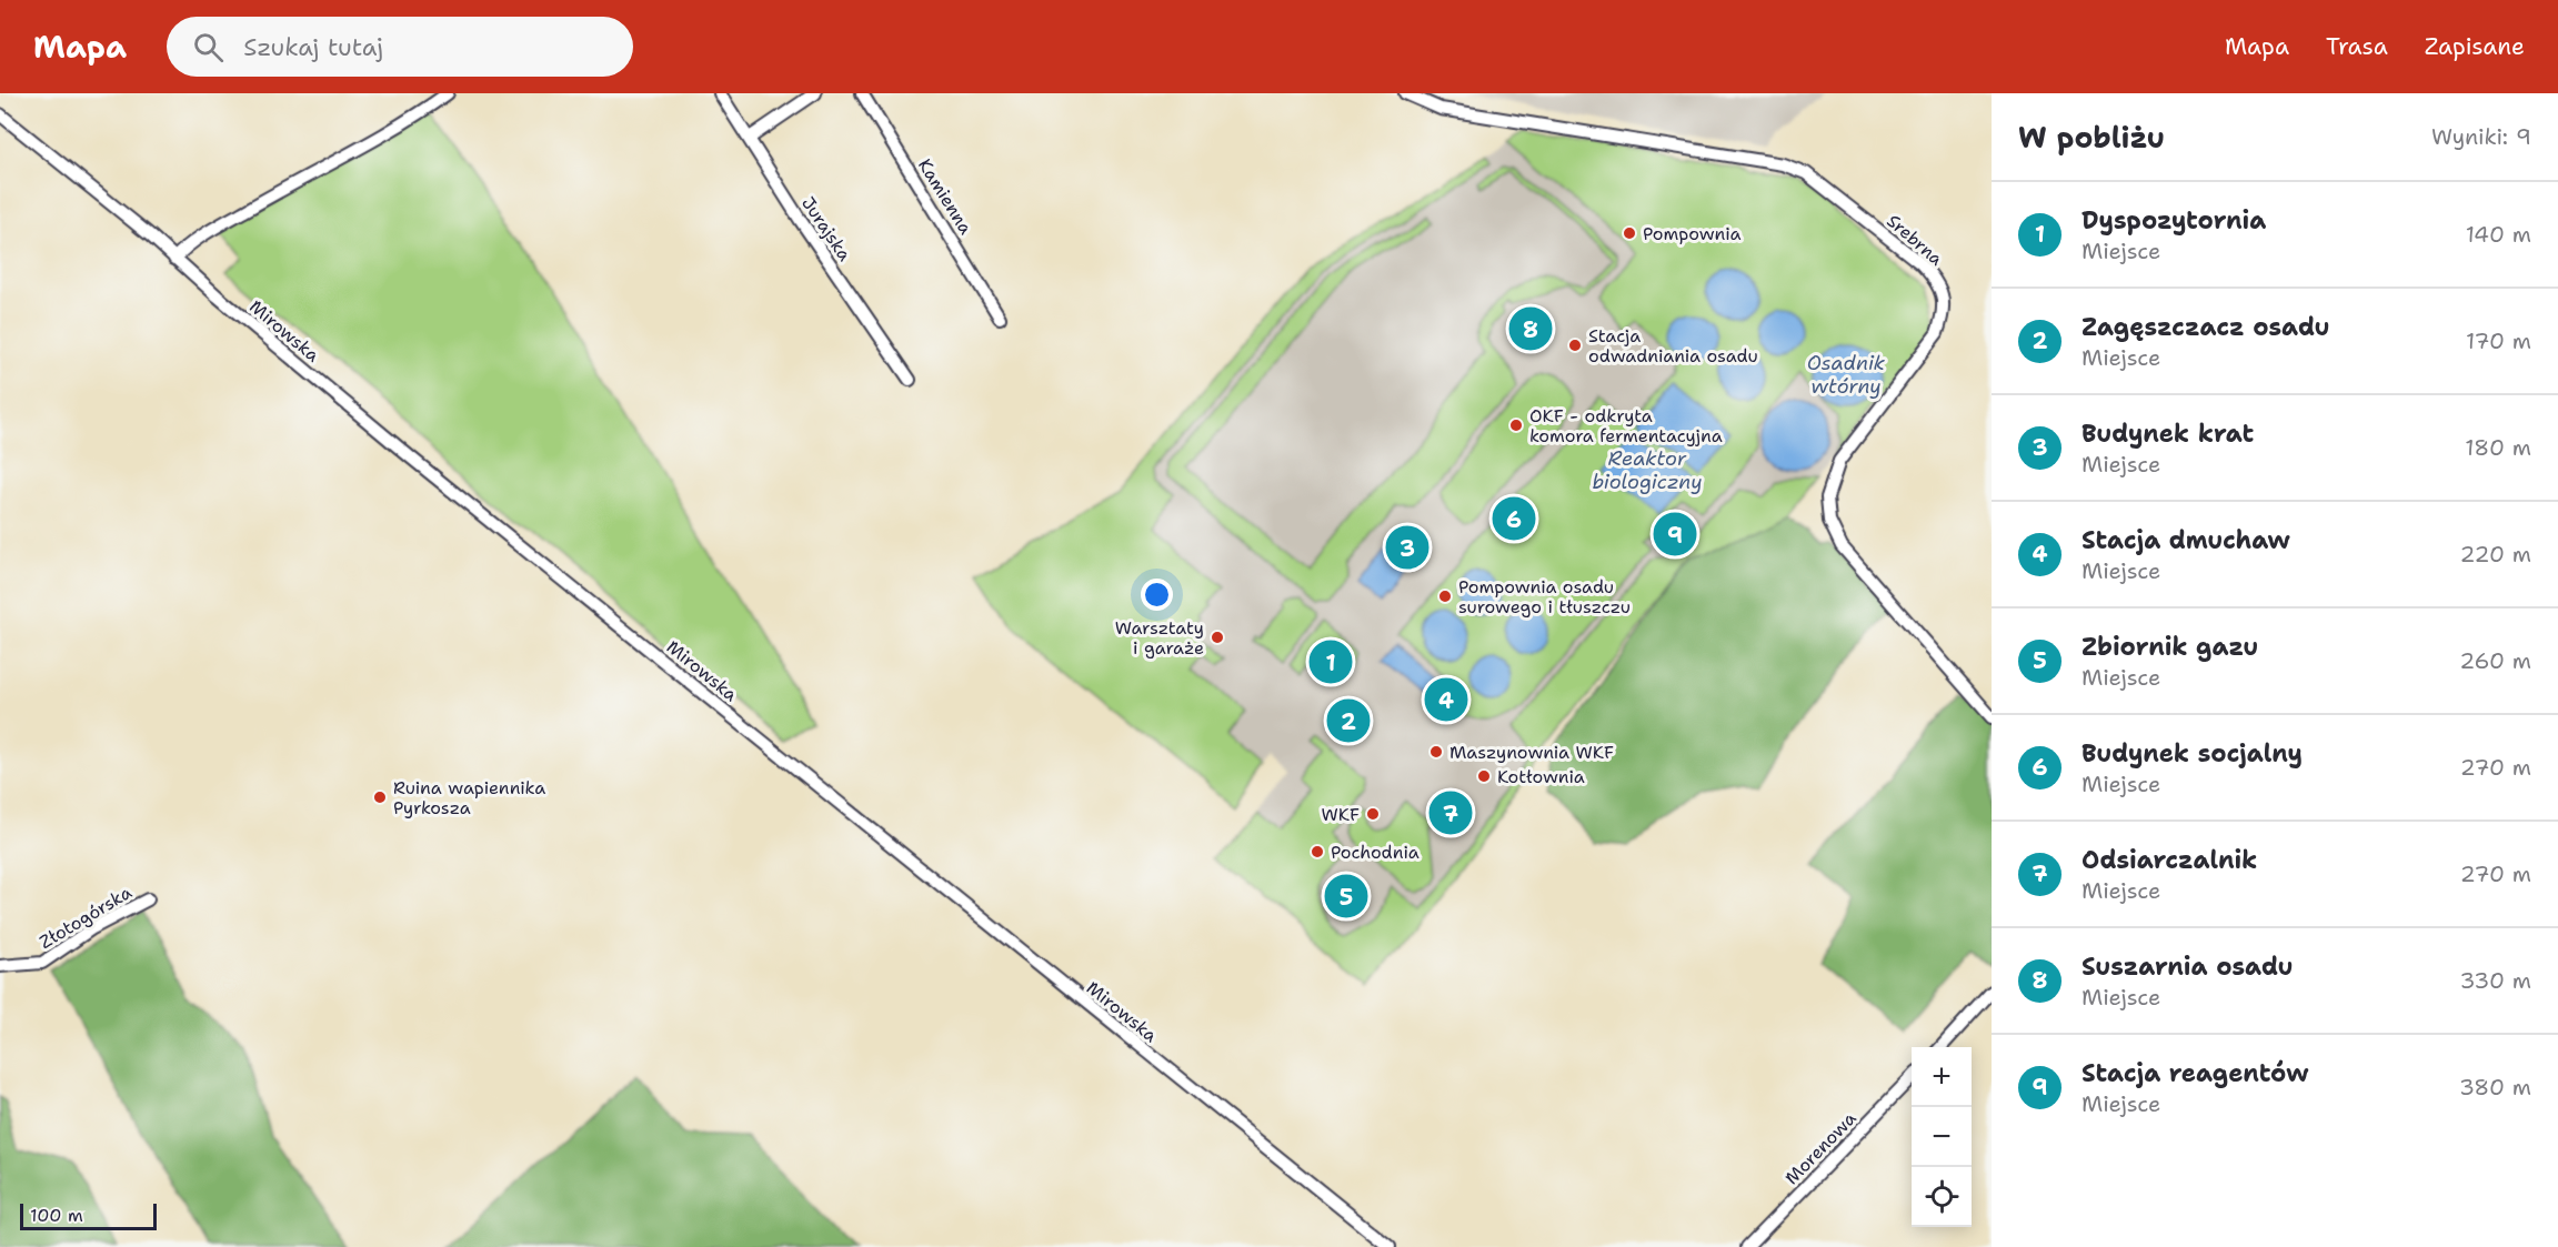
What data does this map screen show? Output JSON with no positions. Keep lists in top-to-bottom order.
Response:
{
  "streets": {
    "street": [
      "Kamienna",
      "Jurajska",
      "Srebrna",
      "Mirowska",
      "Złotogórska",
      "Morenowa"
    ]
  },
  "water": ["Osadnik wtórny", "Reaktor biologiczny"],
  "places": [
    "Pompownia",
    "Stacja odwadniania osadu",
    "OKF - odkryta komora fermentacyjna",
    "Pompownia osadu surowego i tłuszczu",
    "Warsztaty i garaże",
    "Maszynownia WKF",
    "Kotłownia",
    "Ruina wapiennika Pyrkosza",
    "WKF",
    "Pochodnia"
  ],
  "scale_bar": "100 m",
  "page": {
    "header": "Mapa",
    "search": "Szukaj tutaj",
    "nav": ["Mapa", "Trasa", "Zapisane"],
    "heading": ["W pobliżu", "Wyniki: 9"],
    "list": [
      {
        "mark": "1",
        "name": "Dyspozytornia",
        "note": "Miejsce",
        "value": "140 m"
      },
      {
        "mark": "2",
        "name": "Zagęszczacz osadu",
        "note": "Miejsce",
        "value": "170 m"
      },
      {
        "mark": "3",
        "name": "Budynek krat",
        "note": "Miejsce",
        "value": "180 m"
      },
      {
        "mark": "4",
        "name": "Stacja dmuchaw",
        "note": "Miejsce",
        "value": "220 m"
      },
      {
        "mark": "5",
        "name": "Zbiornik gazu",
        "note": "Miejsce",
        "value": "260 m"
      },
      {
        "mark": "6",
        "name": "Budynek socjalny",
        "note": "Miejsce",
        "value": "270 m"
      },
      {
        "mark": "7",
        "name": "Odsiarczalnik",
        "note": "Miejsce",
        "value": "270 m"
      },
      {
        "mark": "8",
        "name": "Suszarnia osadu",
        "note": "Miejsce",
        "value": "330 m"
      },
      {
        "mark": "9",
        "name": "Stacja reagentów",
        "note": "Miejsce",
        "value": "380 m"
      }
    ],
    "pins": [
      "8",
      "6",
      "9",
      "3",
      "1",
      "4",
      "2",
      "7",
      "5"
    ],
    "map_buttons": ["+", "−"],
    "scale": "100 m"
  }
}
